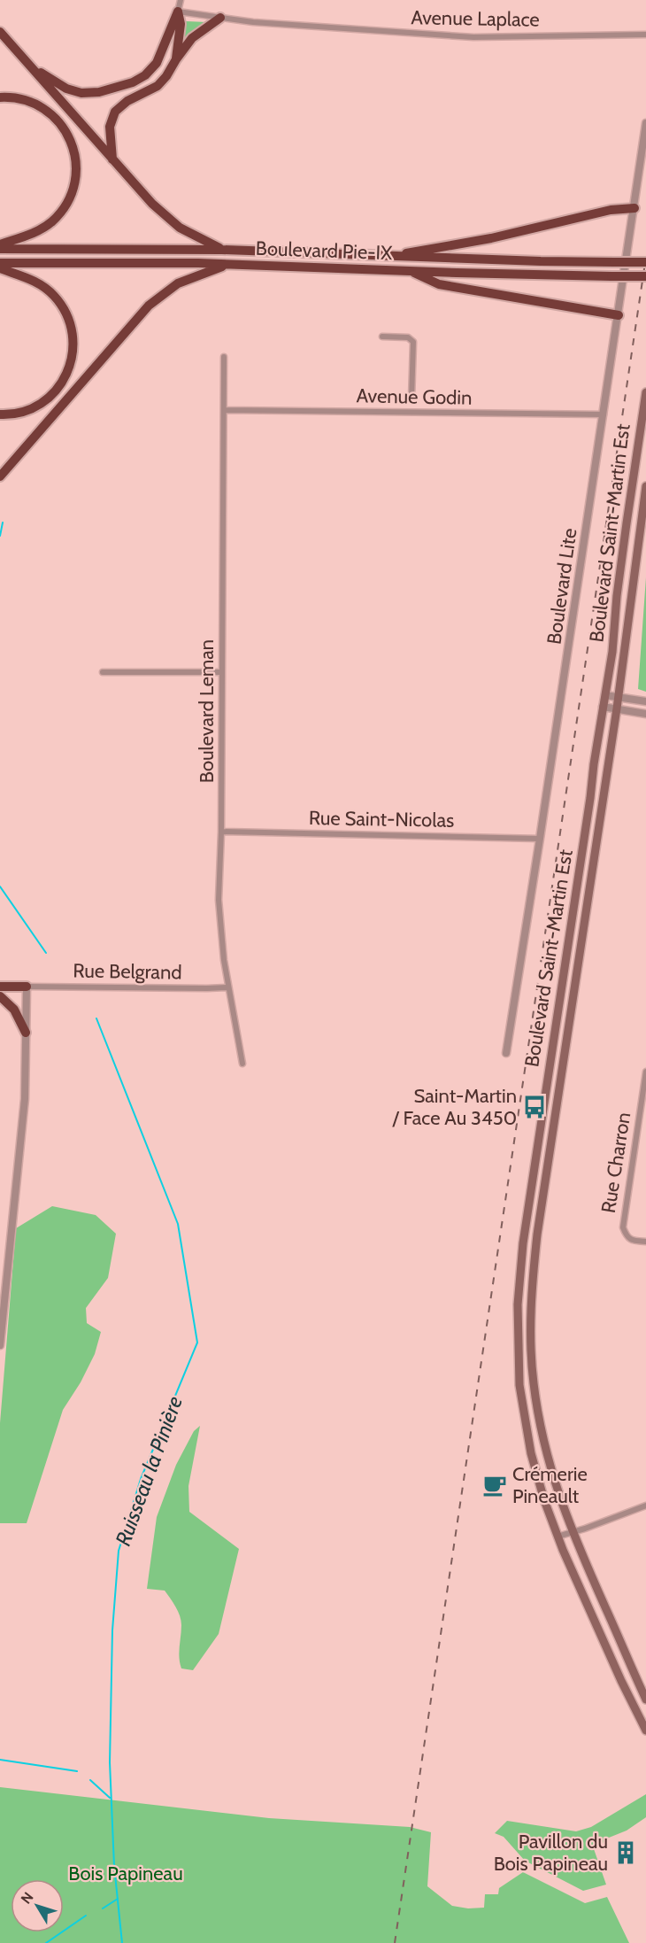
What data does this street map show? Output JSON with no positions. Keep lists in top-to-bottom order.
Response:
{
  "streets": {
    "highway": ["Boulevard Pie-IX"],
    "main road": ["Boulevard Saint-Martin Est"],
    "street": [
      "Avenue Laplace",
      "Avenue Godin",
      "Boulevard Lite",
      "Boulevard Leman",
      "Rue Saint-Nicolas",
      "Rue Belgrand",
      "Rue Charron"
    ]
  },
  "crossings": [
    ["Avenue Godin", "Boulevard Lite"],
    ["Avenue Godin", "Boulevard Leman"],
    ["Boulevard Lite", "Rue Saint-Nicolas"],
    ["Boulevard Leman", "Rue Saint-Nicolas"],
    ["Boulevard Leman", "Rue Belgrand"]
  ],
  "water": ["Ruisseau la Pinière"],
  "parks": ["Bois Papineau"],
  "places": {
    "bus stop": ["Saint-Martin / Face Au 3450"],
    "cafe": ["Crémerie Pineault"],
    "building": ["Pavillon du Bois Papineau"]
  },
  "north": "top left"
}
